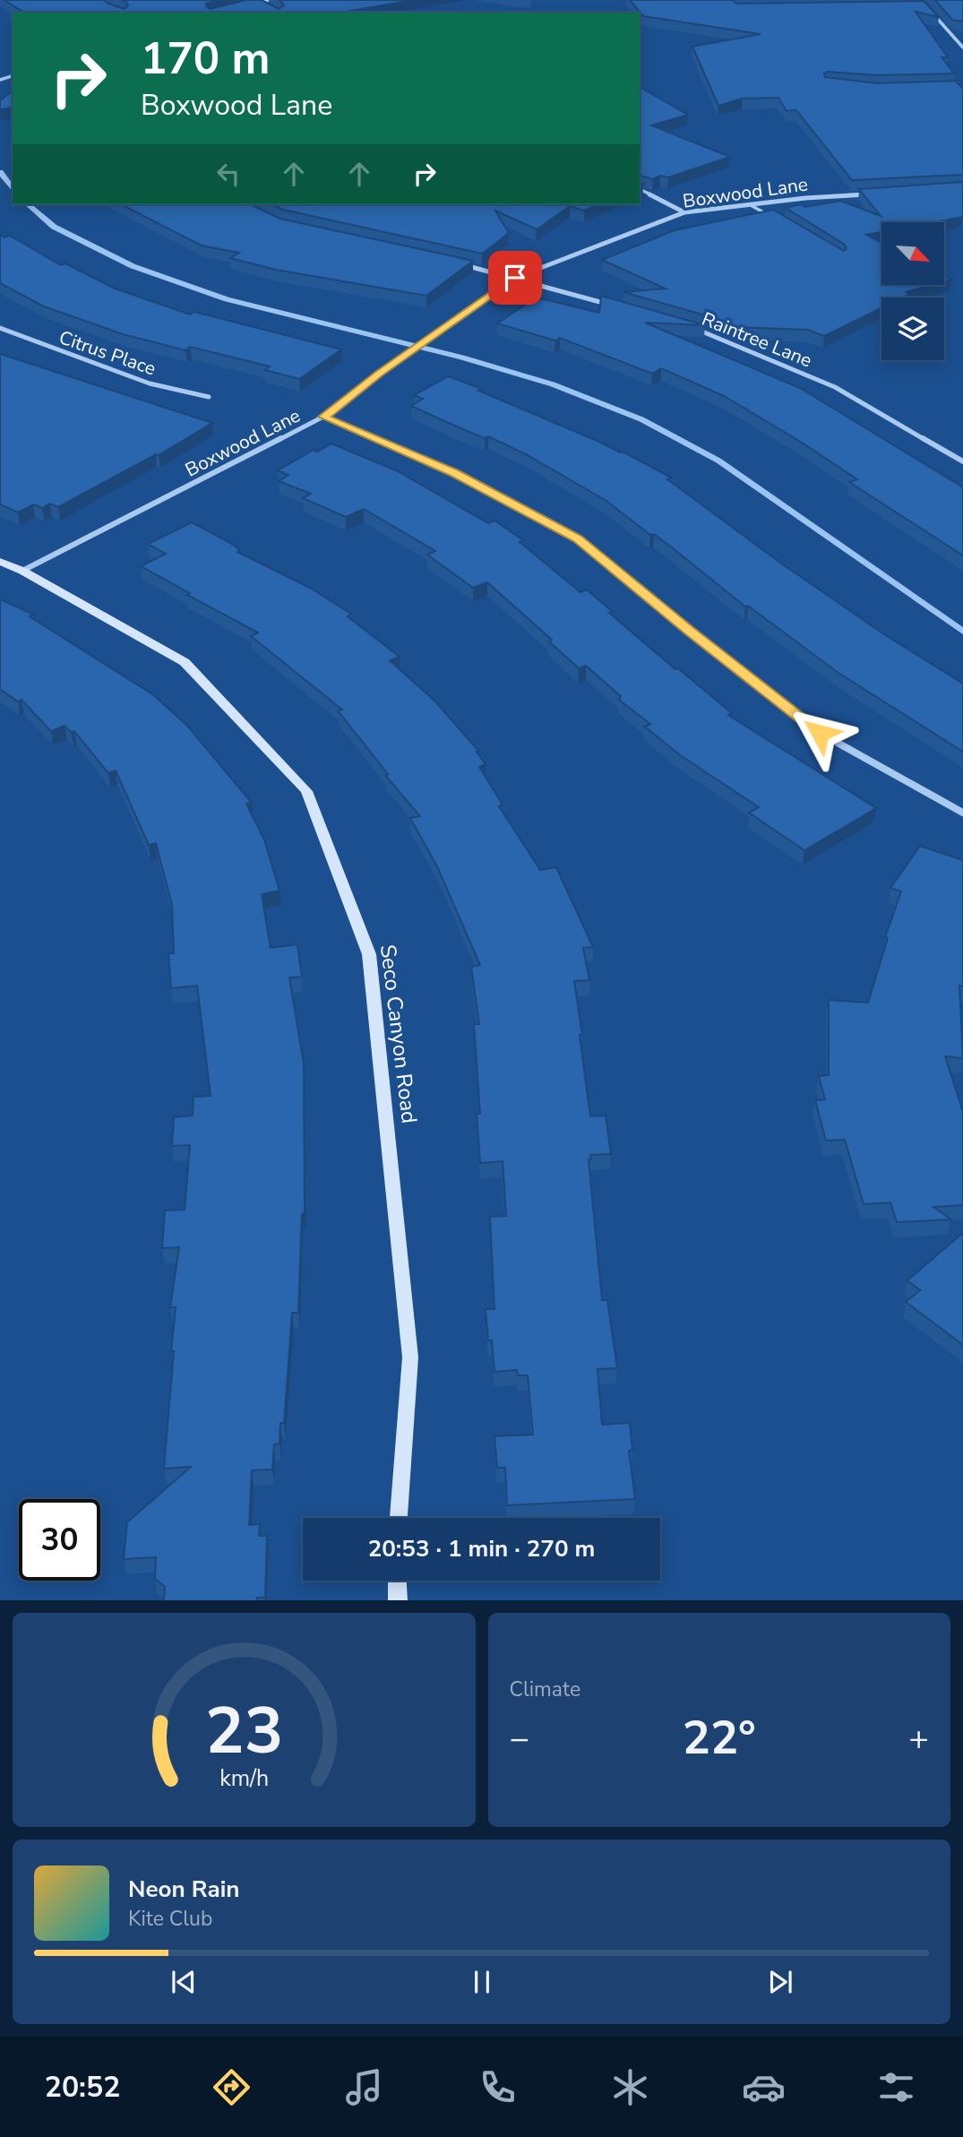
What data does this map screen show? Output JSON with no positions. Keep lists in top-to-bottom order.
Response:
{
  "streets": {
    "street": [
      "Boxwood Lane",
      "Raintree Lane",
      "Citrus Place",
      "Seco Canyon Road"
    ]
  },
  "crossings": [
    ["Boxwood Lane", "Seco Canyon Road"]
  ],
  "north": "bottom right",
  "page": {
    "turn": ["170 m", "Boxwood Lane"],
    "limit": "30",
    "trip": "20:53 · 1 min · 270 m",
    "tile": "Climate",
    "heat": ["−", "22°", "+"],
    "song": ["Neon Rain", "Kite Club"],
    "tabs": "20:52",
    "gauge": ["23", "km/h"]
  }
}
